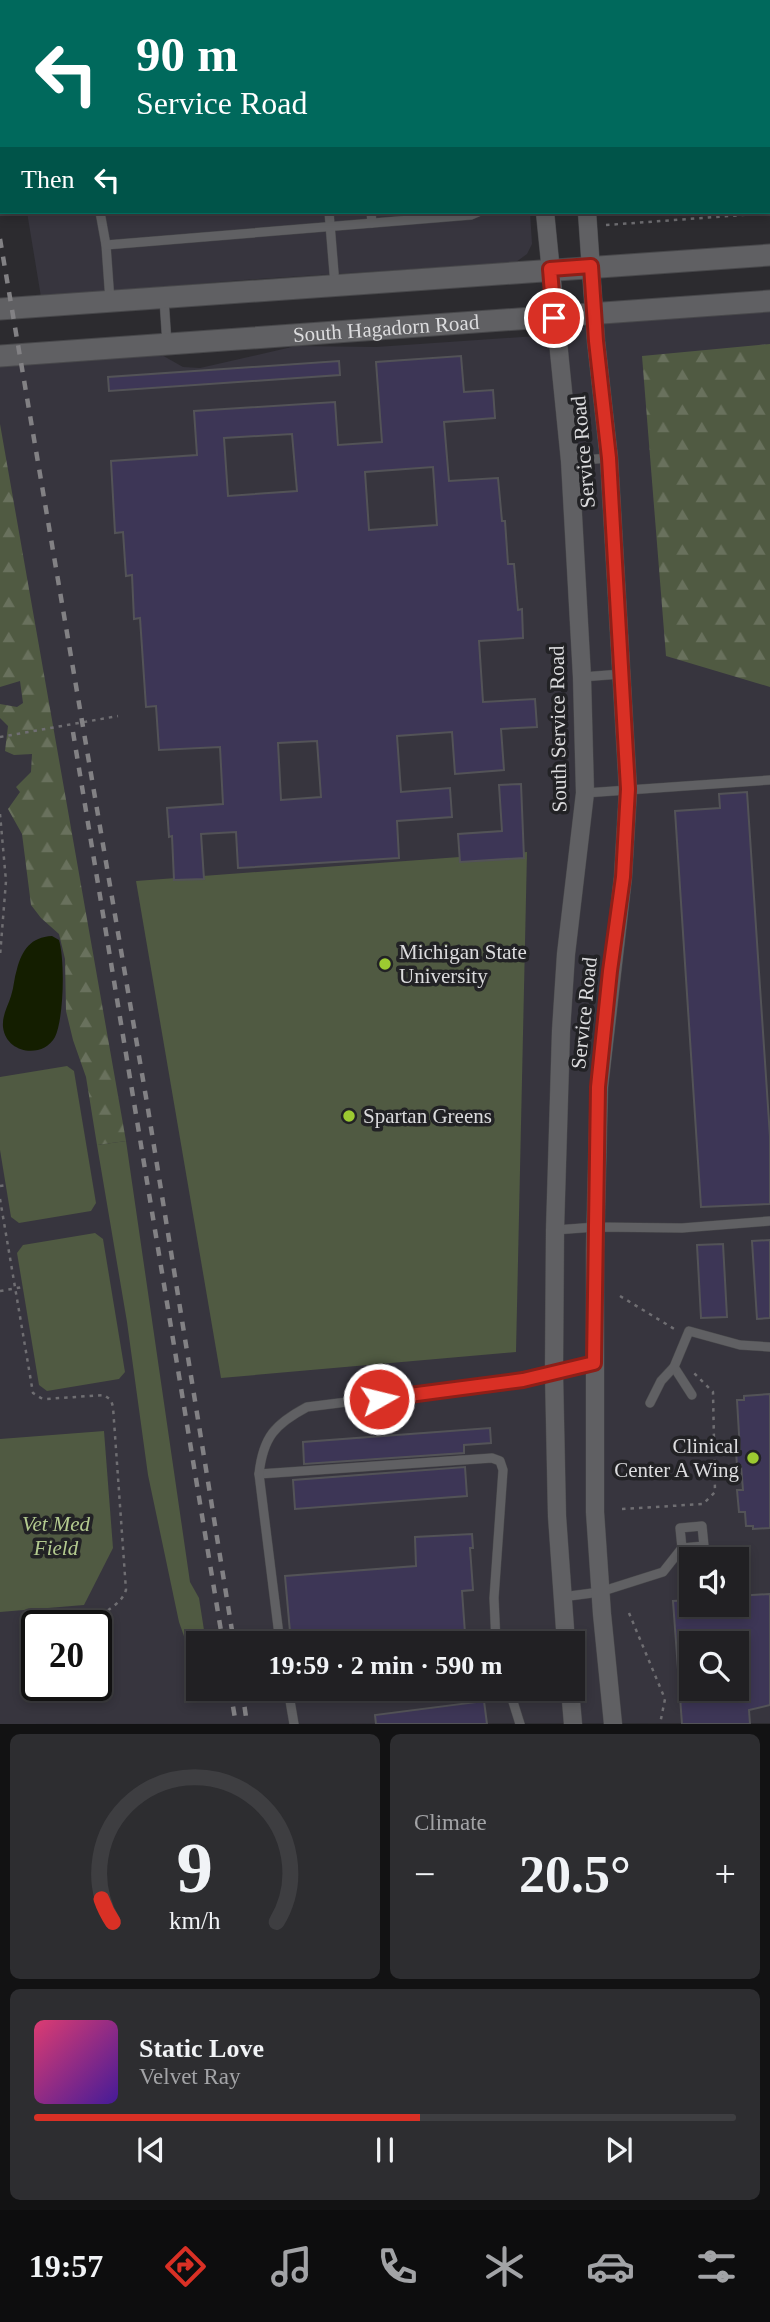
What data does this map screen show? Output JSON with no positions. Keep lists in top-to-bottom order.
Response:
{
  "streets": {
    "street": ["South Hagadorn Road", "Service Road", "South Service Road"]
  },
  "crossings": [
    ["South Hagadorn Road", "Service Road"],
    ["South Hagadorn Road", "South Service Road"]
  ],
  "parks": ["Vet Med Field"],
  "places": ["Michigan State University", "Spartan Greens", "Clinical Center A Wing"],
  "page": {
    "turn": ["90 m", "Service Road"],
    "then": "Then",
    "limit": "20",
    "trip": "19:59 · 2 min · 590 m",
    "tile": "Climate",
    "heat": ["−", "20.5°", "+"],
    "song": ["Static Love", "Velvet Ray"],
    "tabs": "19:57",
    "gauge": ["9", "km/h"]
  }
}
